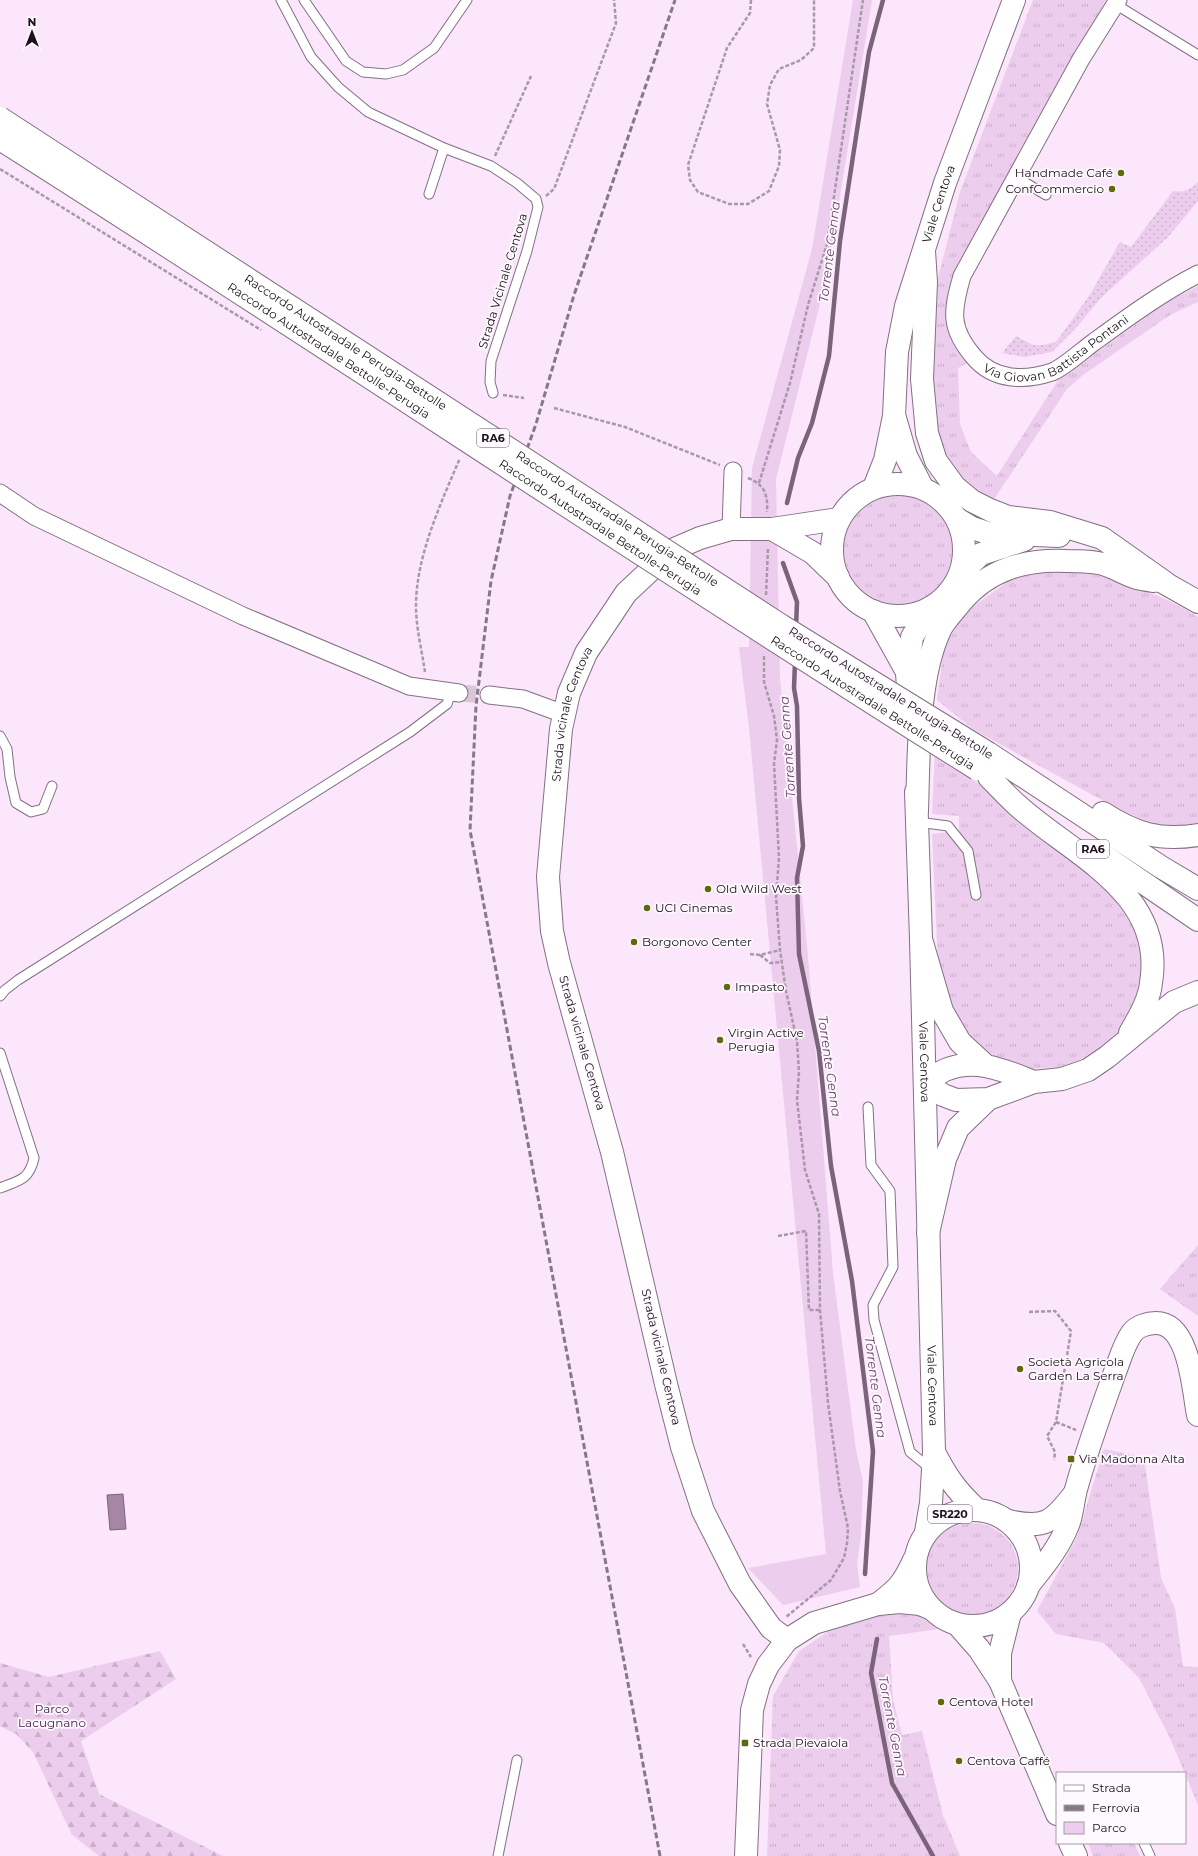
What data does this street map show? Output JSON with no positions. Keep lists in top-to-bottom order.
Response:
{
  "streets": {
    "main road": [
      "Viale Centova",
      "Raccordo Autostradale Perugia-Bettolle",
      "Raccordo Autostradale Bettolle-Perugia",
      "RA6",
      "Strada vicinale Centova",
      "SR220"
    ],
    "street": ["Via Giovan Battista Pontani"],
    "lane": ["Strada Vicinale Centova"]
  },
  "crossings": [
    ["Viale Centova", "SR220"],
    ["Raccordo Autostradale Perugia-Bettolle", "Raccordo Autostradale Bettolle-Perugia"],
    ["Strada vicinale Centova", "SR220"]
  ],
  "water": ["Torrente Genna"],
  "parks": ["Parco Lacugnano"],
  "places": {
    "other": [
      "Handmade Café",
      "ConfCommercio",
      "Old Wild West",
      "UCI Cinemas",
      "Borgonovo Center",
      "Impasto",
      "Virgin Active Perugia",
      "Società Agricola Garden La Serra",
      "Centova Hotel",
      "Centova Caffé"
    ],
    "transit": ["Via Madonna Alta", "Strada Pievaiola"]
  },
  "legend": ["Strada", "Ferrovia", "Parco"],
  "north": "top"
}
